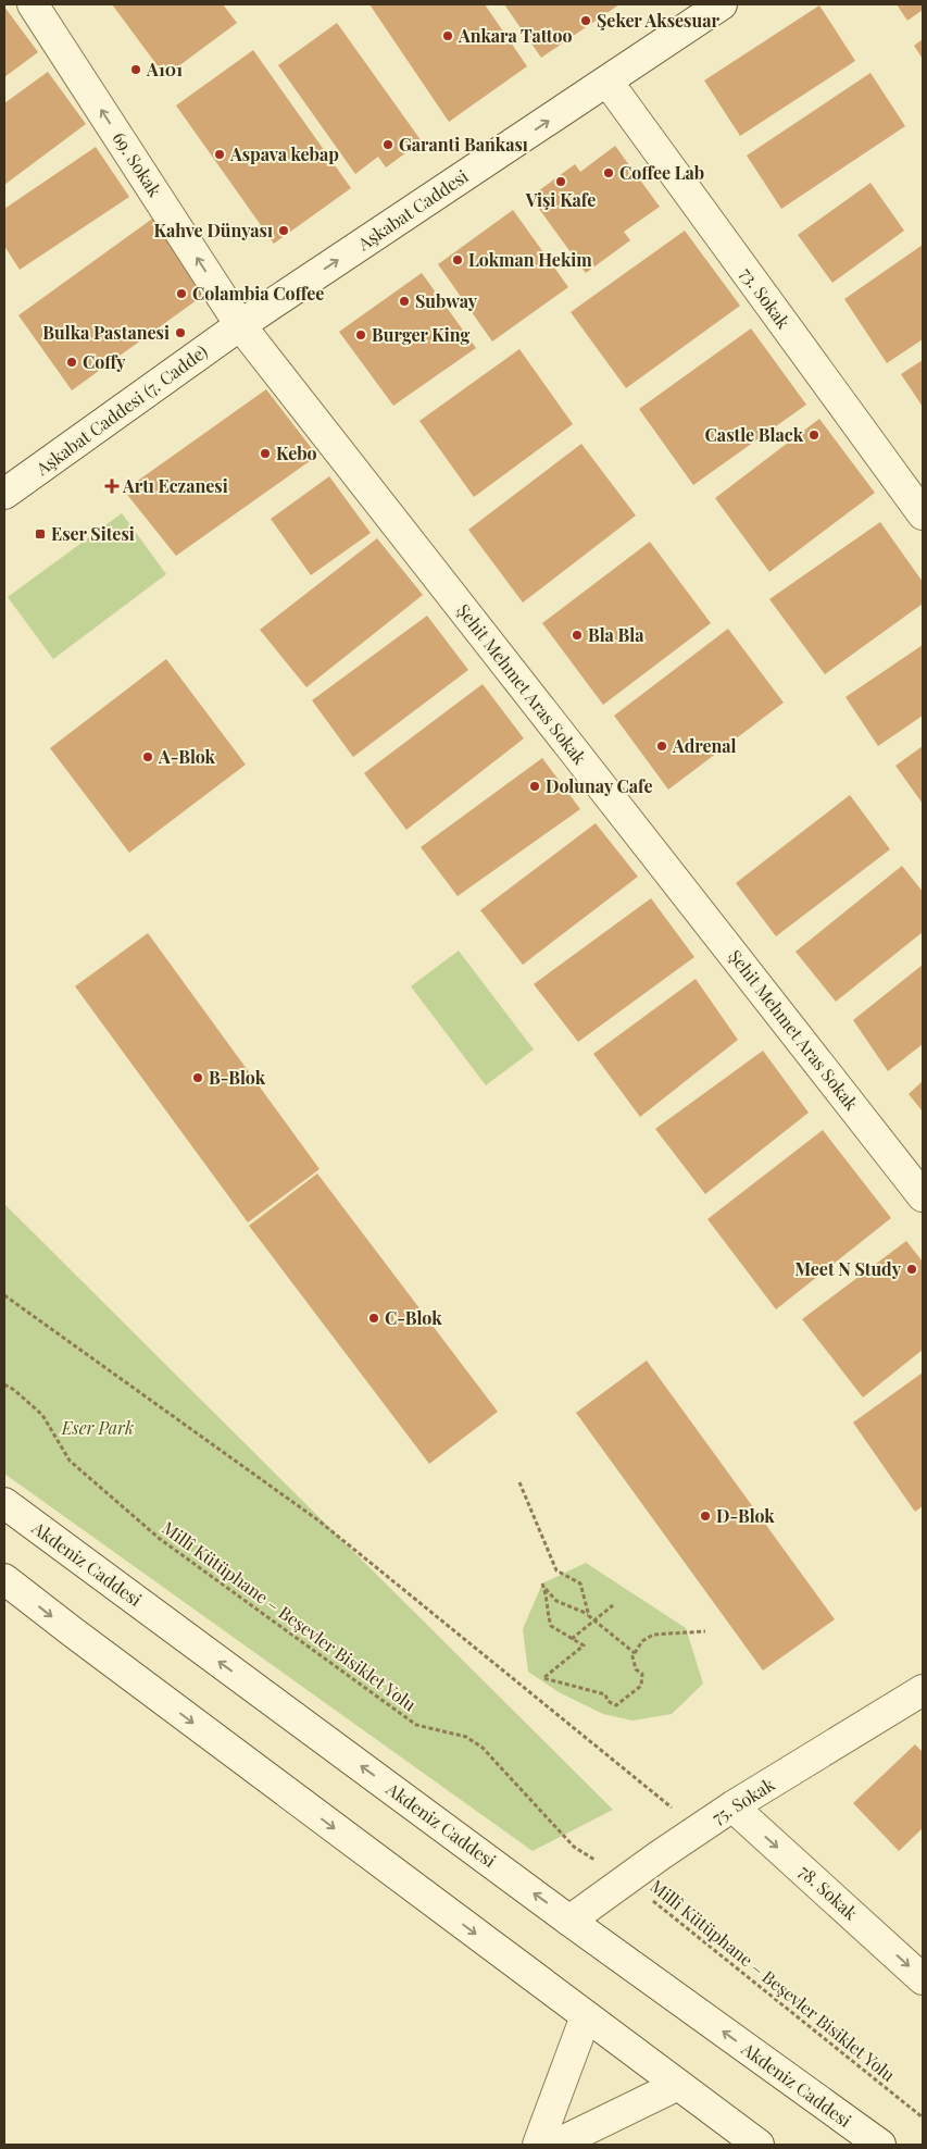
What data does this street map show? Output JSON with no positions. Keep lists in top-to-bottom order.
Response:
{
  "streets": {
    "street": [
      "69. Sokak",
      "Aşkabat Caddesi",
      "73. Sokak",
      "Aşkabat Caddesi (7. Cadde)",
      "Şehit Mehmet Aras Sokak",
      "Akdeniz Caddesi",
      "75. Sokak",
      "78. Sokak"
    ],
    "path": ["Millî Kütüphane – Beşevler Bisiklet Yolu"]
  },
  "crossings": [
    ["69. Sokak", "Aşkabat Caddesi"],
    ["69. Sokak", "Aşkabat Caddesi (7. Cadde)"],
    ["69. Sokak", "Şehit Mehmet Aras Sokak"],
    ["Aşkabat Caddesi", "73. Sokak"],
    ["Aşkabat Caddesi", "Aşkabat Caddesi (7. Cadde)"],
    ["Aşkabat Caddesi", "Şehit Mehmet Aras Sokak"],
    ["Aşkabat Caddesi (7. Cadde)", "Şehit Mehmet Aras Sokak"],
    ["Akdeniz Caddesi", "75. Sokak"],
    ["75. Sokak", "78. Sokak"]
  ],
  "one_way": ["69. Sokak", "Aşkabat Caddesi"],
  "parks": ["Eser Park"],
  "places": {
    "other": [
      "Şeker Aksesuar",
      "Ankara Tattoo",
      "A101",
      "Garanti Bankası",
      "Aspava kebap",
      "Coffee Lab",
      "Vişi Kafe",
      "Kahve Dünyası",
      "Lokman Hekim",
      "Colambia Coffee",
      "Subway",
      "Bulka Pastanesi",
      "Burger King",
      "Coffy",
      "Castle Black",
      "Kebo",
      "Bla Bla",
      "Adrenal",
      "A-Blok",
      "Dolunay Cafe",
      "B-Blok",
      "Meet N Study",
      "C-Blok",
      "D-Blok"
    ],
    "health": ["Artı Eczanesi"],
    "transit": ["Eser Sitesi"]
  }
}
